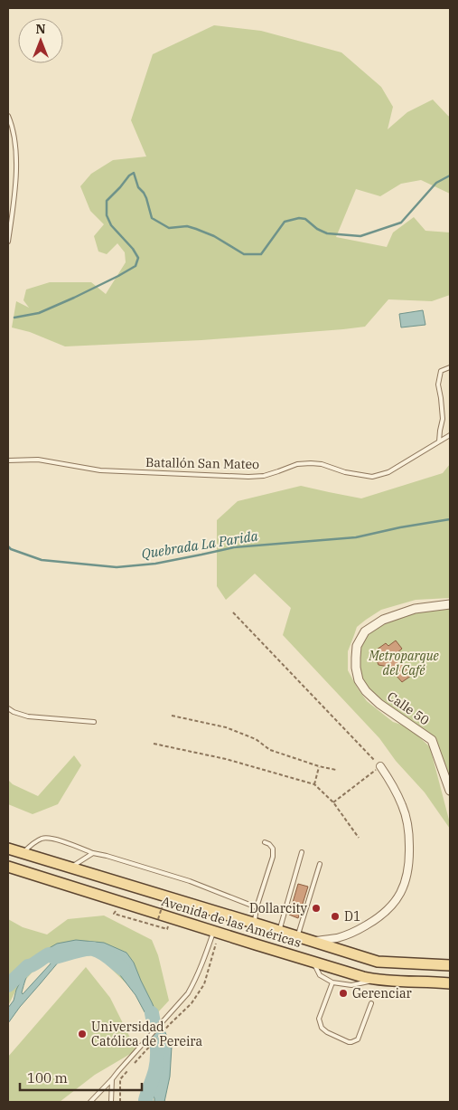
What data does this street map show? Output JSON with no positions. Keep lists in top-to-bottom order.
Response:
{
  "streets": {
    "main road": ["Avenida de las Américas"],
    "street": ["Calle 50"],
    "lane": ["Batallón San Mateo"]
  },
  "water": ["Quebrada La Parida"],
  "parks": ["Metroparque del Café"],
  "places": [
    "Dollarcity",
    "D1",
    "Gerenciar",
    "Universidad Católica de Pereira"
  ],
  "scale_bar": "100 m",
  "north": "top"
}
